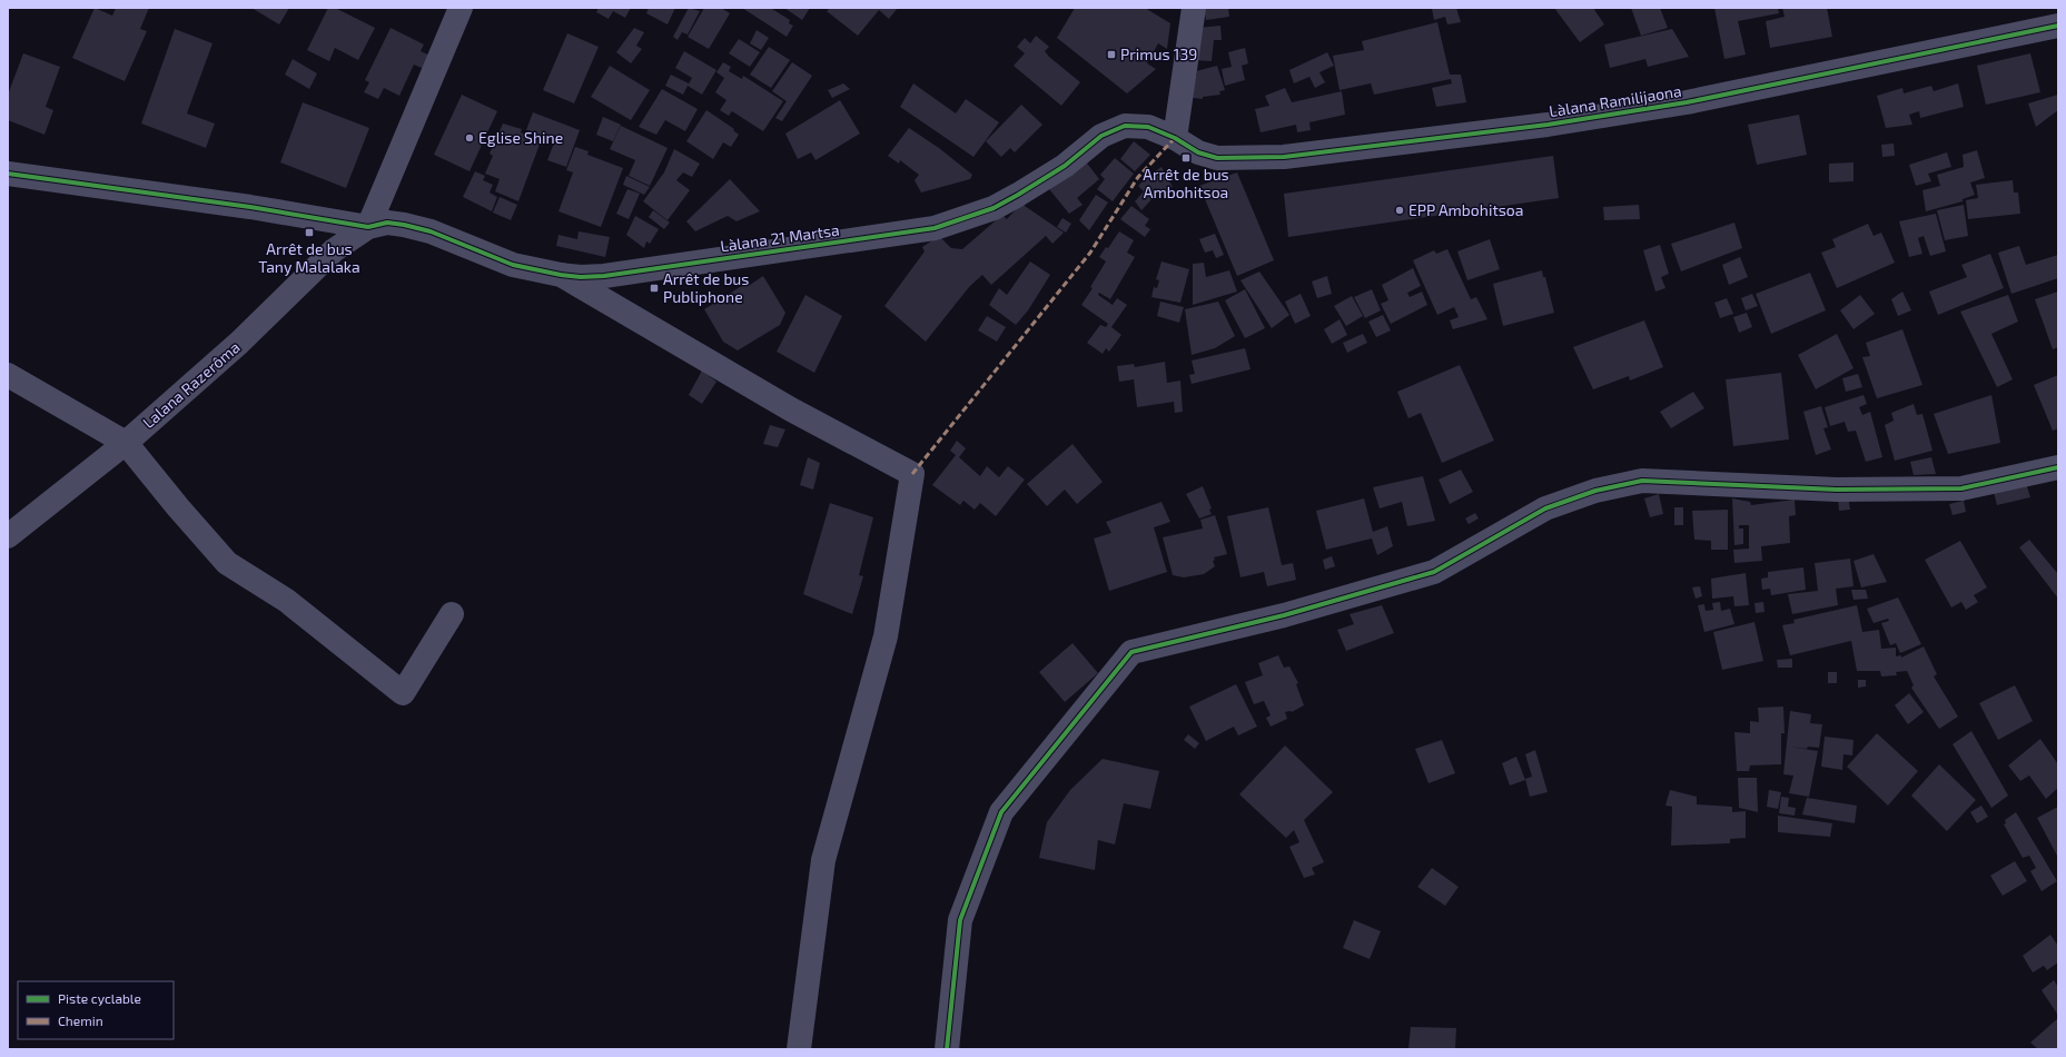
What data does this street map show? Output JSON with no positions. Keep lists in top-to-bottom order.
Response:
{
  "streets": {
    "street": ["Làlana Ramilijaona", "Làlana 21 Martsa", "Lalana Razerôma"]
  },
  "crossings": [
    ["Làlana Ramilijaona", "Làlana 21 Martsa"],
    ["Làlana 21 Martsa", "Lalana Razerôma"]
  ],
  "places": {
    "transit": [
      "Primus 139",
      "Arrêt de bus Ambohitsoa",
      "Arrêt de bus Tany Malalaka",
      "Arrêt de bus Publiphone"
    ],
    "other": ["Eglise Shine", "EPP Ambohitsoa"]
  },
  "legend": ["Piste cyclable", "Chemin"]
}
